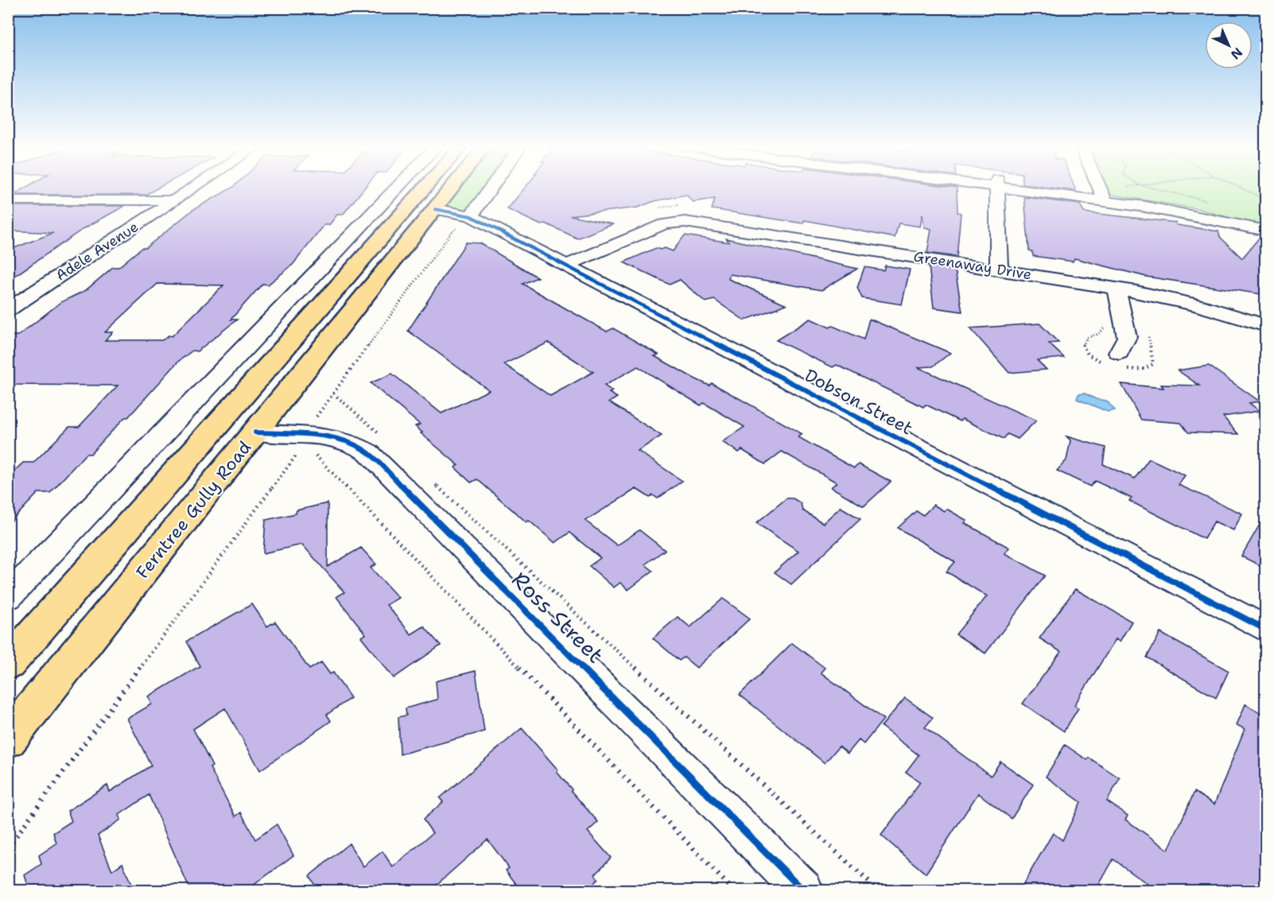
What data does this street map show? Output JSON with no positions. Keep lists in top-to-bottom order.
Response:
{
  "streets": {
    "main road": ["Ferntree Gully Road"],
    "street": [
      "Adele Avenue",
      "Greenaway Drive",
      "Dobson Street",
      "Ross Street"
    ]
  },
  "crossings": [
    ["Greenaway Drive", "Dobson Street"],
    ["Dobson Street", "Ferntree Gully Road"],
    ["Ferntree Gully Road", "Ross Street"]
  ],
  "north": "bottom right"
}
